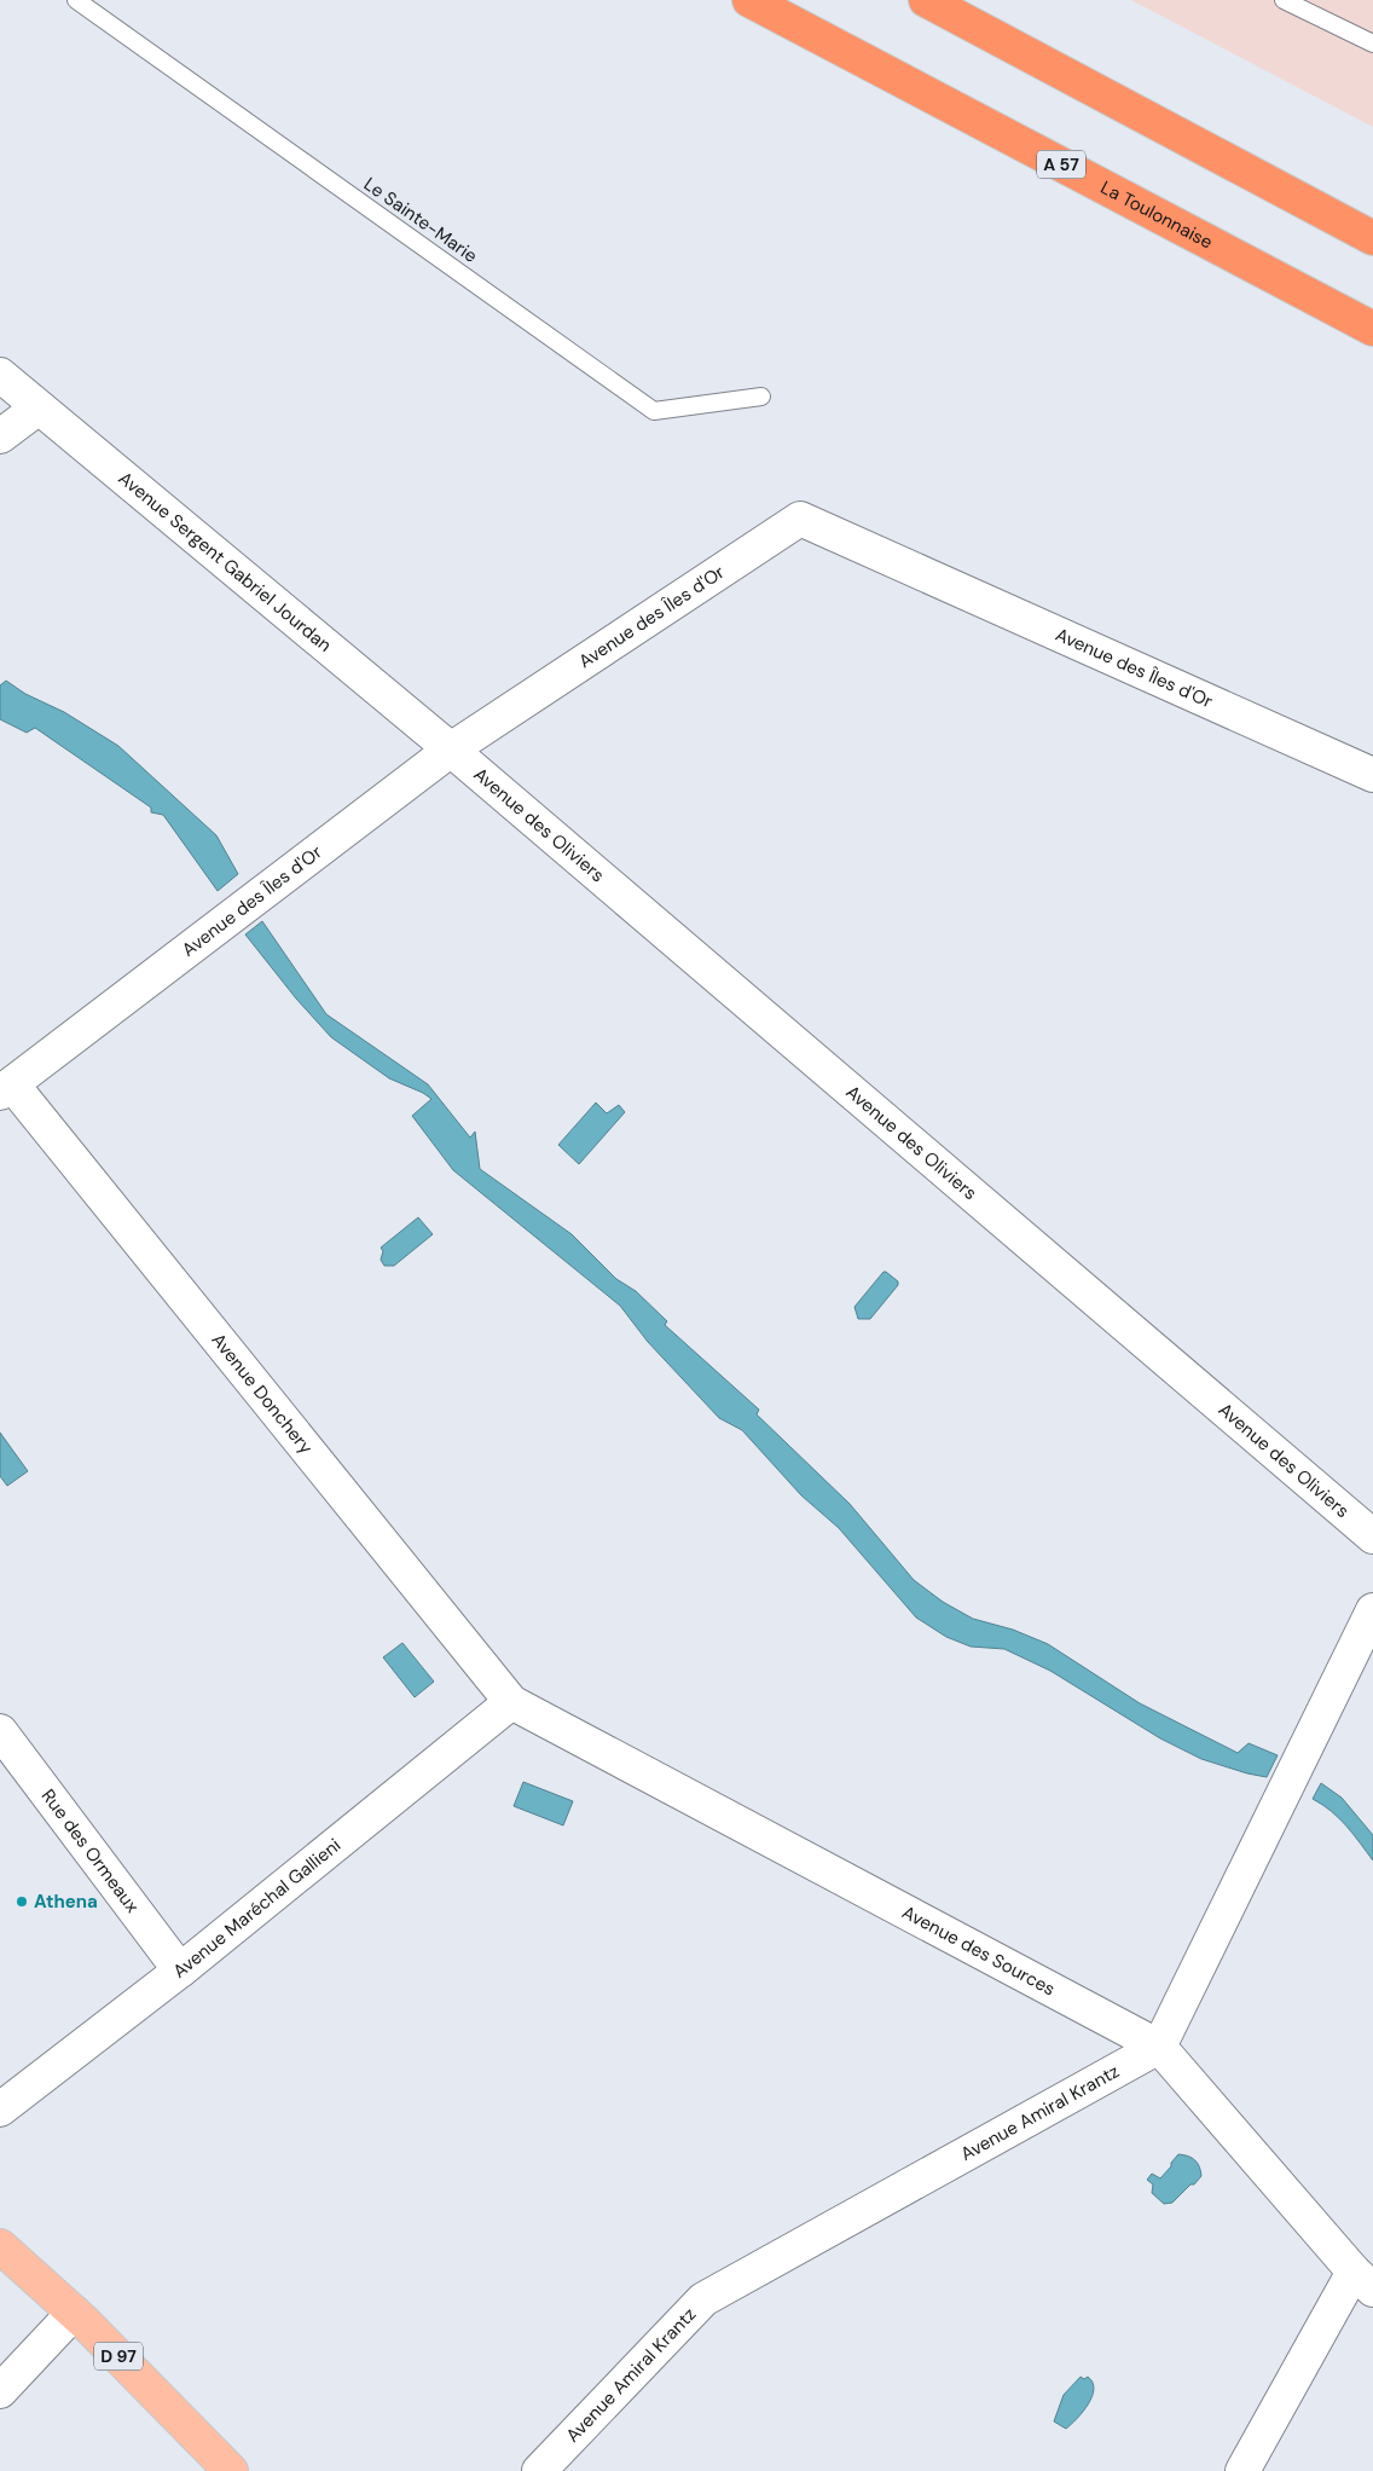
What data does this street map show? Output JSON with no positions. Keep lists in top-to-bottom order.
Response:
{
  "streets": {
    "highway": ["A 57", "La Toulonnaise"],
    "main road": ["D 97"],
    "street": [
      "Avenue Sergent Gabriel Jourdan",
      "Avenue des Îles d'Or",
      "Avenue des Oliviers",
      "Avenue Donchery",
      "Rue des Ormeaux",
      "Avenue Maréchal Gallieni",
      "Avenue des Sources",
      "Avenue Amiral Krantz"
    ],
    "lane": ["Le Sainte-Marie"]
  },
  "crossings": [
    ["Avenue Sergent Gabriel Jourdan", "Avenue des Îles d'Or"],
    ["Avenue Sergent Gabriel Jourdan", "Avenue des Oliviers"],
    ["Avenue des Îles d'Or", "Avenue des Oliviers"],
    ["Avenue des Îles d'Or", "Avenue Donchery"],
    ["Avenue Donchery", "Avenue Maréchal Gallieni"],
    ["Avenue Donchery", "Avenue des Sources"],
    ["Rue des Ormeaux", "Avenue Maréchal Gallieni"],
    ["Avenue Maréchal Gallieni", "Avenue des Sources"],
    ["Avenue des Sources", "Avenue Amiral Krantz"]
  ],
  "places": ["Athena"]
}
